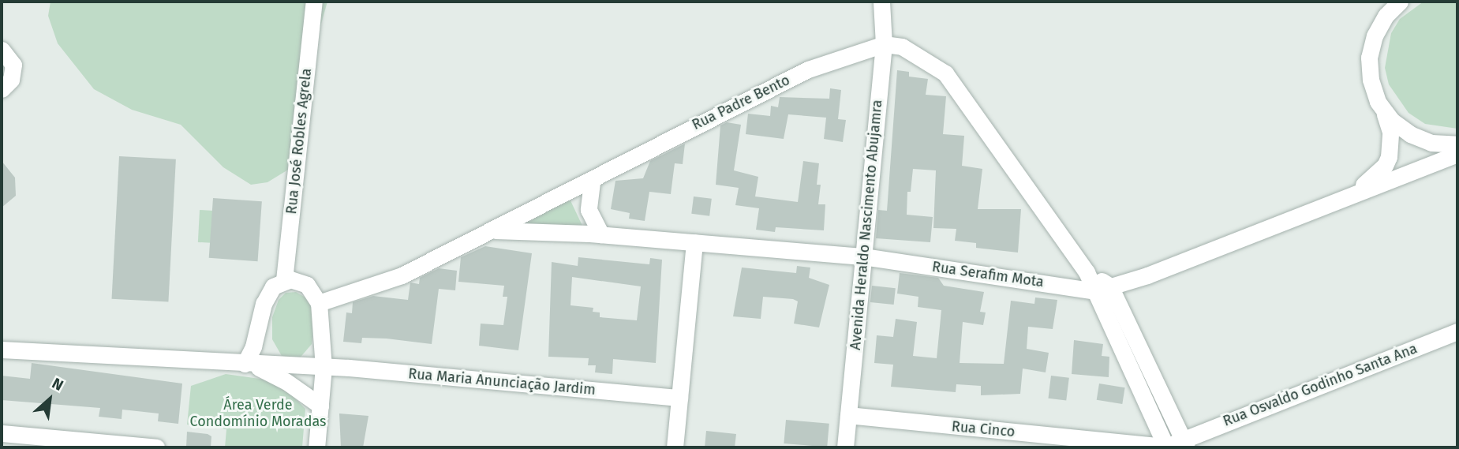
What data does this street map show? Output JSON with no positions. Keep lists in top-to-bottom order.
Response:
{
  "streets": {
    "street": [
      "Rua Padre Bento",
      "Rua José Robles Agrela",
      "Avenida Heraldo Nascimento Abujamra",
      "Rua Serafim Mota",
      "Rua Maria Anunciação Jardim",
      "Rua Osvaldo Godinho Santa Ana",
      "Rua Cinco"
    ]
  },
  "crossings": [
    ["Rua Padre Bento", "Avenida Heraldo Nascimento Abujamra"],
    ["Rua Padre Bento", "Rua Serafim Mota"],
    ["Avenida Heraldo Nascimento Abujamra", "Rua Serafim Mota"],
    ["Avenida Heraldo Nascimento Abujamra", "Rua Cinco"],
    ["Rua Osvaldo Godinho Santa Ana", "Rua Cinco"]
  ],
  "parks": ["Área Verde Condomínio Moradas"],
  "north": "top right"
}
